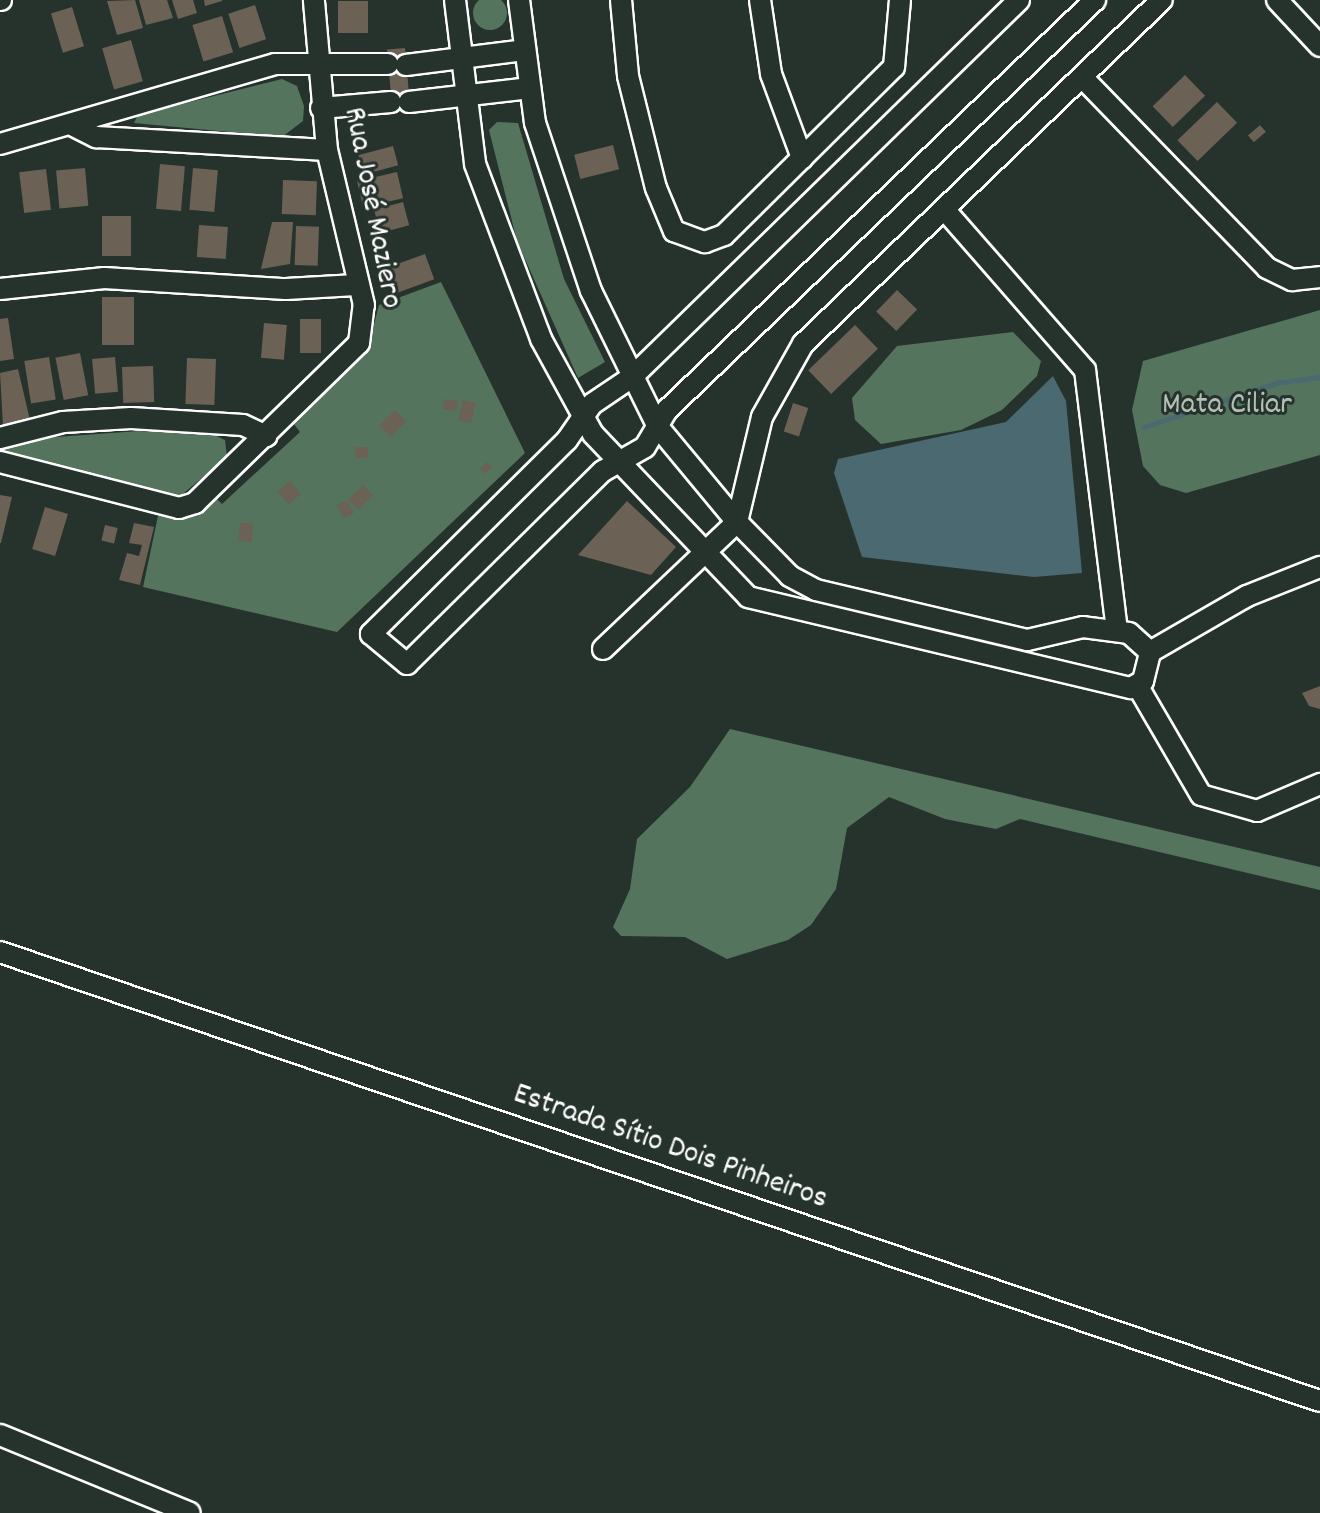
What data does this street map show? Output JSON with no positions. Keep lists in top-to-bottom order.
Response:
{
  "streets": {
    "street": ["Rua José Maziero", "Estrada Sítio Dois Pinheiros"]
  },
  "parks": ["Mata Ciliar"]
}
